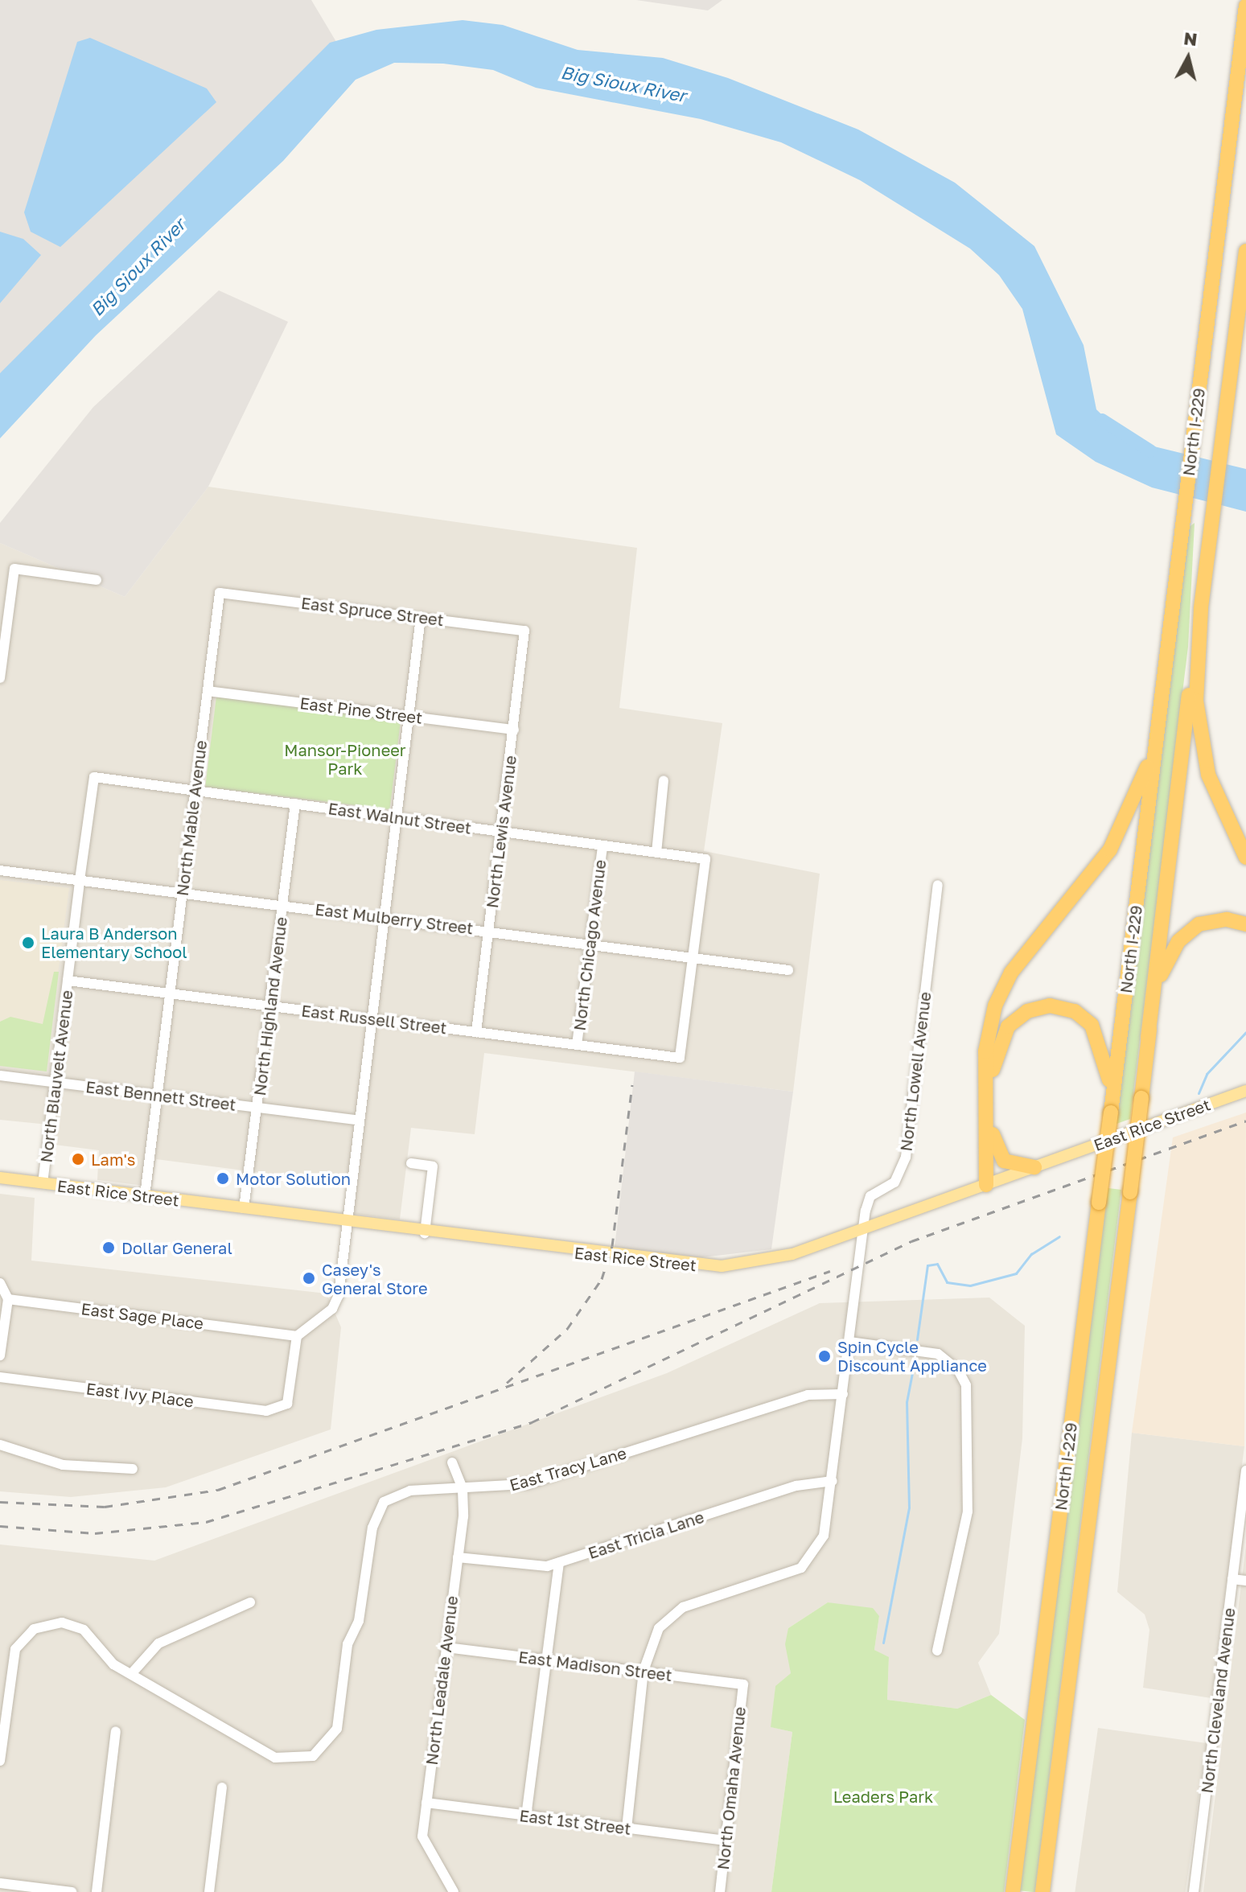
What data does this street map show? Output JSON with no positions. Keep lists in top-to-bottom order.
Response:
{
  "streets": {
    "highway": ["North I-229"],
    "main road": ["East Rice Street"],
    "street": [
      "East Spruce Street",
      "East Pine Street",
      "North Mable Avenue",
      "East Walnut Street",
      "North Lewis Avenue",
      "East Mulberry Street",
      "North Chicago Avenue",
      "North Highland Avenue",
      "East Russell Street",
      "North Lowell Avenue",
      "North Blauvelt Avenue",
      "East Bennett Street",
      "East Sage Place",
      "East Ivy Place",
      "East Tracy Lane",
      "East Tricia Lane",
      "East Madison Street",
      "North Leadale Avenue",
      "North Cleveland Avenue",
      "North Omaha Avenue",
      "East 1st Street"
    ]
  },
  "crossings": [
    ["East Spruce Street", "North Mable Avenue"],
    ["East Spruce Street", "North Lewis Avenue"],
    ["East Pine Street", "North Mable Avenue"],
    ["East Pine Street", "North Lewis Avenue"],
    ["North Mable Avenue", "East Walnut Street"],
    ["North Mable Avenue", "East Mulberry Street"],
    ["North Mable Avenue", "East Russell Street"],
    ["North Mable Avenue", "East Bennett Street"],
    ["North Mable Avenue", "East Rice Street"],
    ["East Walnut Street", "North Lewis Avenue"],
    ["East Walnut Street", "East Mulberry Street"],
    ["East Walnut Street", "North Chicago Avenue"],
    ["East Walnut Street", "North Highland Avenue"],
    ["East Walnut Street", "East Russell Street"],
    ["East Walnut Street", "North Blauvelt Avenue"],
    ["North Lewis Avenue", "East Mulberry Street"],
    ["North Lewis Avenue", "East Russell Street"],
    ["East Mulberry Street", "North Chicago Avenue"],
    ["East Mulberry Street", "North Highland Avenue"],
    ["East Mulberry Street", "East Russell Street"],
    ["East Mulberry Street", "North Blauvelt Avenue"],
    ["North Chicago Avenue", "East Russell Street"],
    ["North Highland Avenue", "East Russell Street"],
    ["North Highland Avenue", "East Bennett Street"],
    ["North Highland Avenue", "East Rice Street"],
    ["East Russell Street", "North Blauvelt Avenue"],
    ["North Lowell Avenue", "East Rice Street"],
    ["North Lowell Avenue", "East Tracy Lane"],
    ["North Lowell Avenue", "East Tricia Lane"],
    ["North Lowell Avenue", "East Madison Street"],
    ["North Lowell Avenue", "East 1st Street"],
    ["North Blauvelt Avenue", "East Bennett Street"],
    ["North Blauvelt Avenue", "East Rice Street"],
    ["East Sage Place", "East Ivy Place"],
    ["East Tracy Lane", "North Leadale Avenue"],
    ["East Tricia Lane", "North Leadale Avenue"],
    ["East Madison Street", "North Leadale Avenue"],
    ["East Madison Street", "North Omaha Avenue"],
    ["North Leadale Avenue", "East 1st Street"],
    ["North Omaha Avenue", "East 1st Street"]
  ],
  "water": ["Big Sioux River"],
  "parks": ["Mansor-Pioneer Park", "Leaders Park"],
  "places": [
    "Laura B Anderson Elementary School",
    "Lam's",
    "Motor Solution",
    "Dollar General",
    "Casey's General Store",
    "Spin Cycle Discount Appliance"
  ],
  "north": "top"
}
